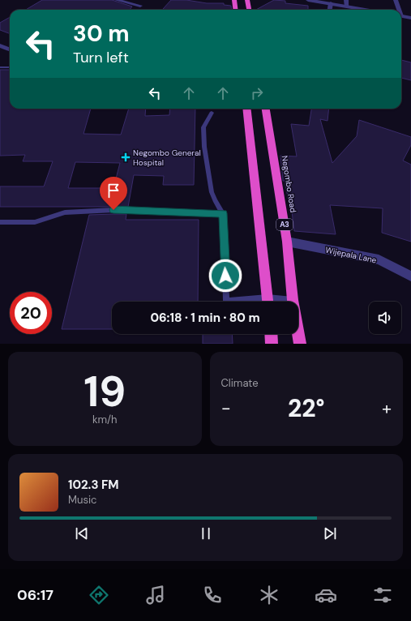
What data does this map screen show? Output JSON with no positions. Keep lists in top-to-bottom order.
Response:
{
  "streets": {
    "highway": ["Negombo Road", "A3"],
    "street": ["Wijepala Lane"]
  },
  "crossings": [
    ["Negombo Road", "Wijepala Lane"]
  ],
  "places": {
    "health": ["Negombo General Hospital"]
  },
  "page": {
    "turn": ["30 m", "Turn left"],
    "limit": "20",
    "trip": "06:18 · 1 min · 80 m",
    "tile": [
      ["19", "km/h"],
      "Climate"
    ],
    "heat": ["−", "22°", "+"],
    "song": ["102.3 FM", "Music"],
    "tabs": "06:17"
  }
}
